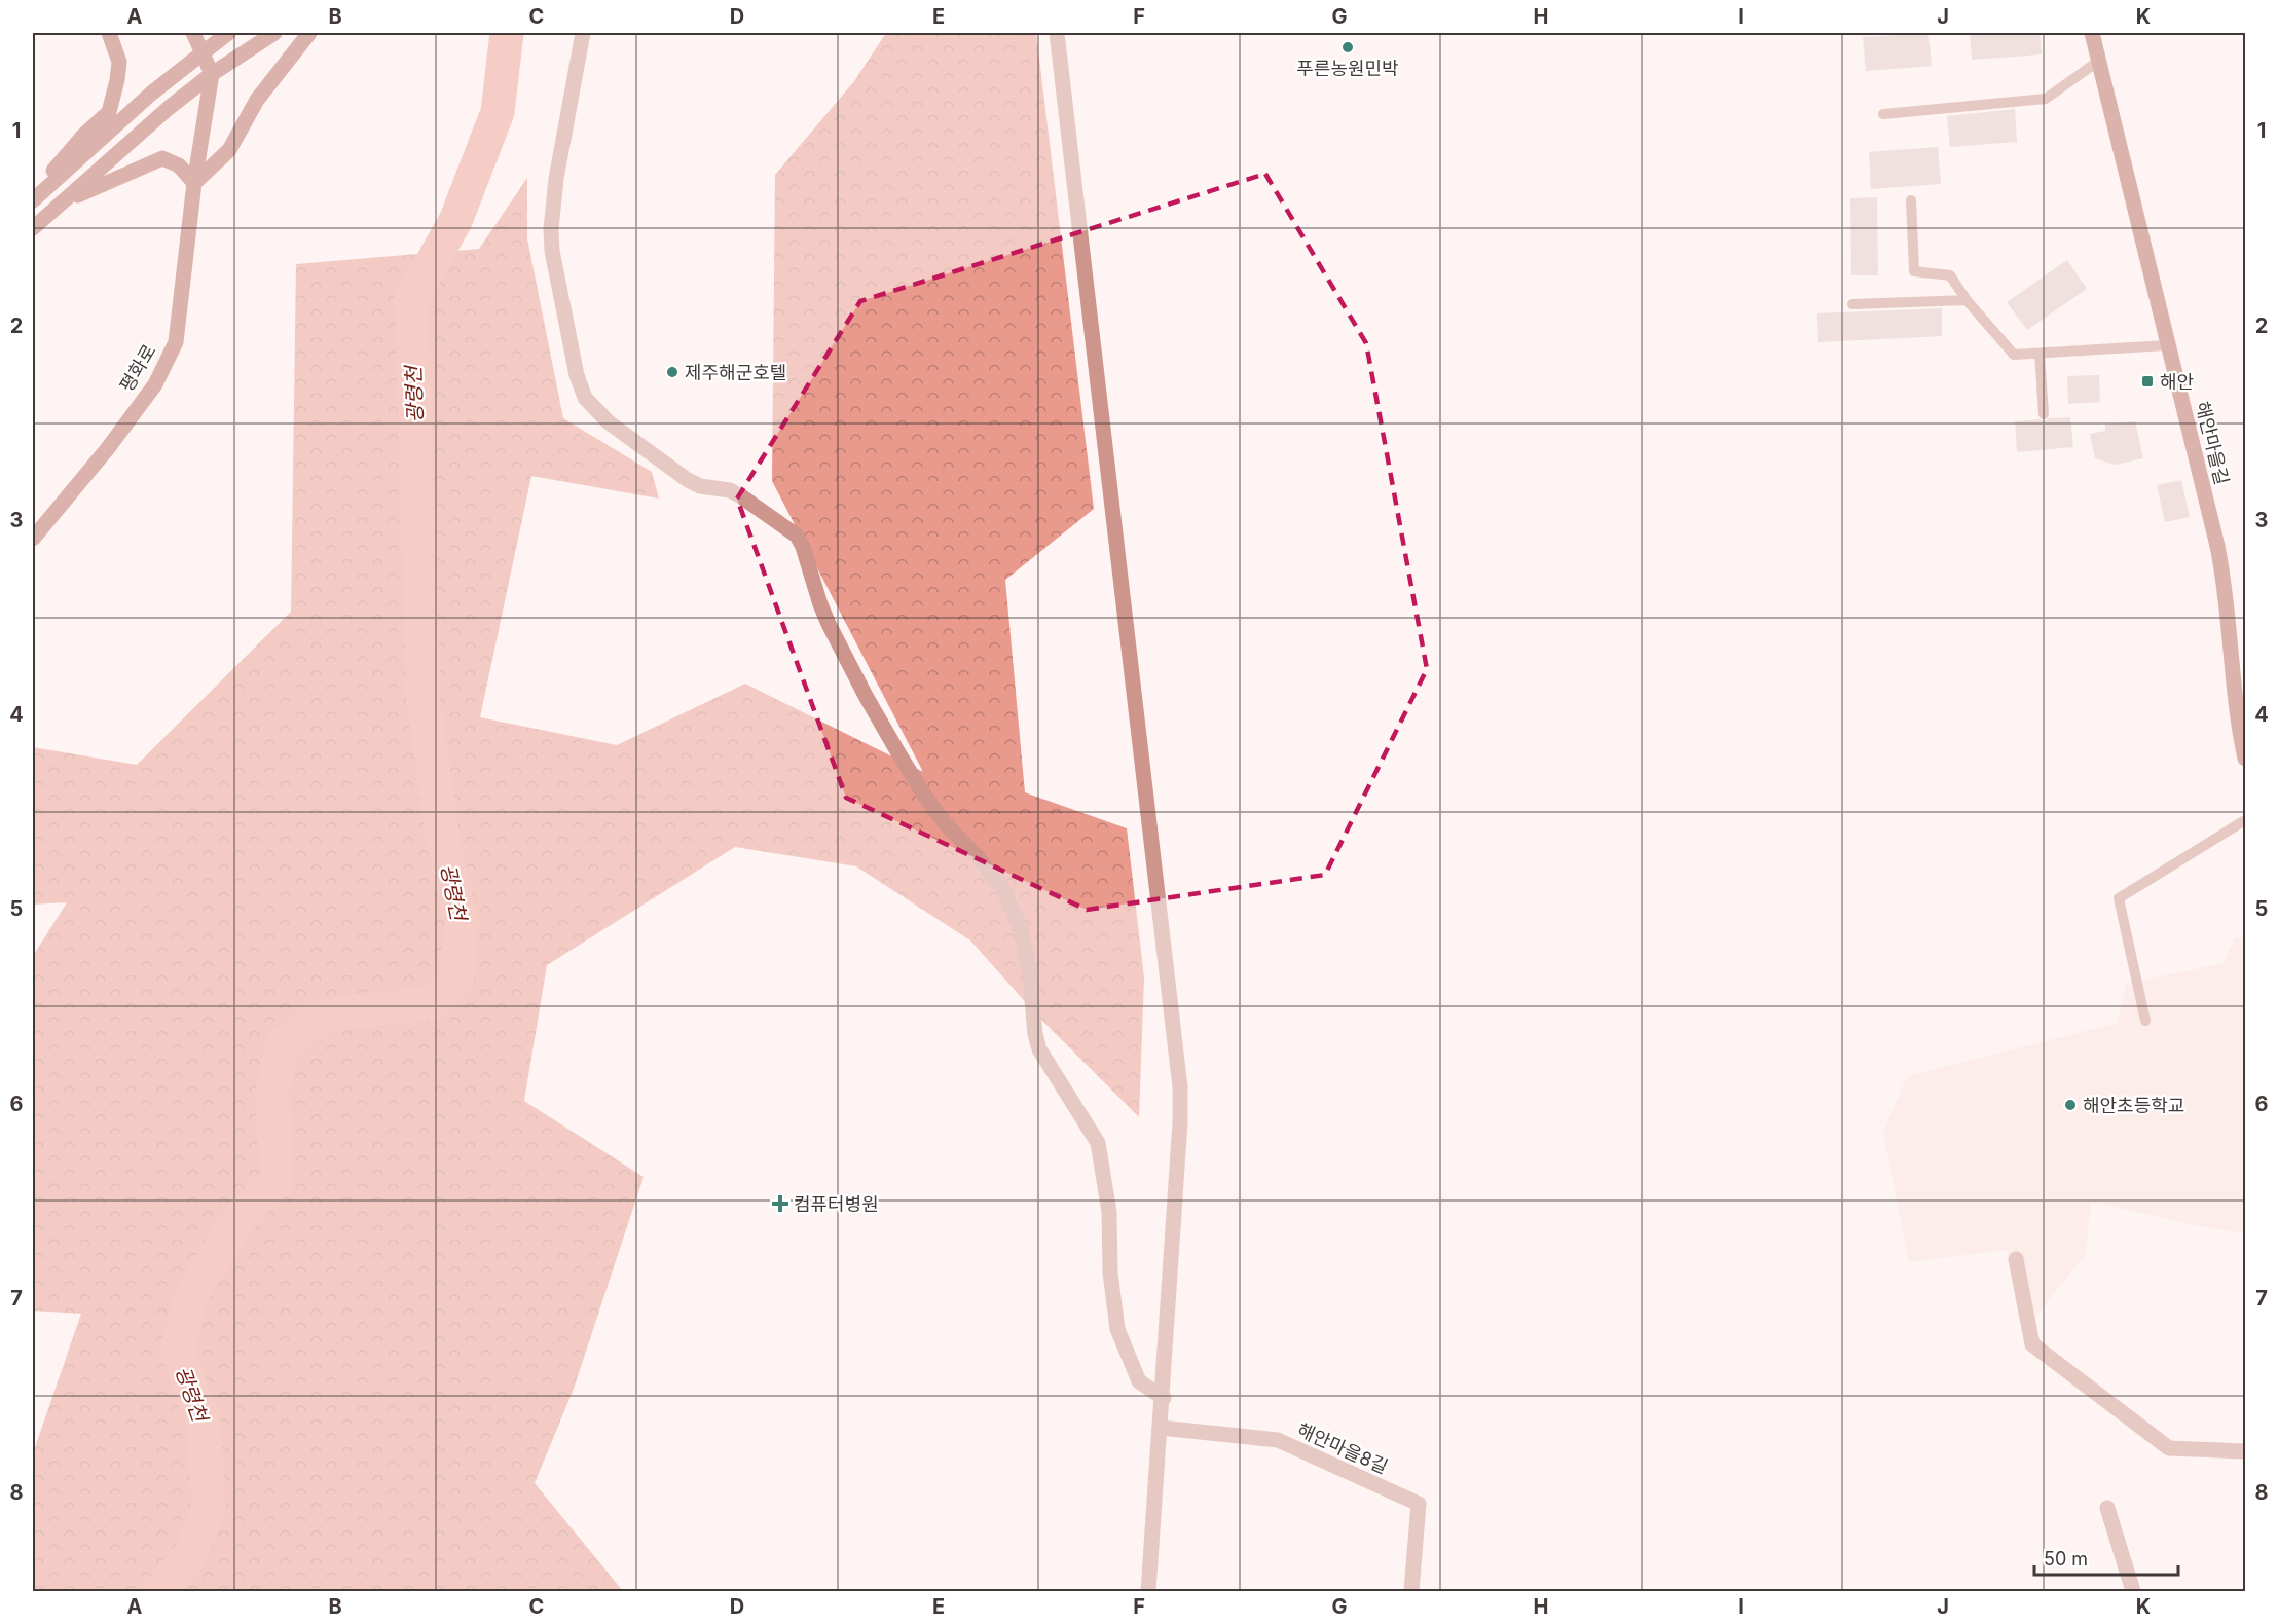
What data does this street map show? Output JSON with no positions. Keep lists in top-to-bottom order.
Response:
{
  "streets": {
    "main road": ["평화로", "해안마을길"],
    "street": ["해안마을8길"]
  },
  "water": ["광령천"],
  "places": {
    "other": ["푸른농원민박", "제주해군호텔", "해안초등학교"],
    "transit": ["해안"],
    "health": ["컴퓨터병원"]
  },
  "scale_bar": "50 m",
  "grid": {
    "columns": [
      "A",
      "B",
      "C",
      "D",
      "E",
      "F",
      "G",
      "H",
      "I",
      "J",
      "K"
    ],
    "rows": [
      "1",
      "2",
      "3",
      "4",
      "5",
      "6",
      "7",
      "8"
    ]
  }
}
